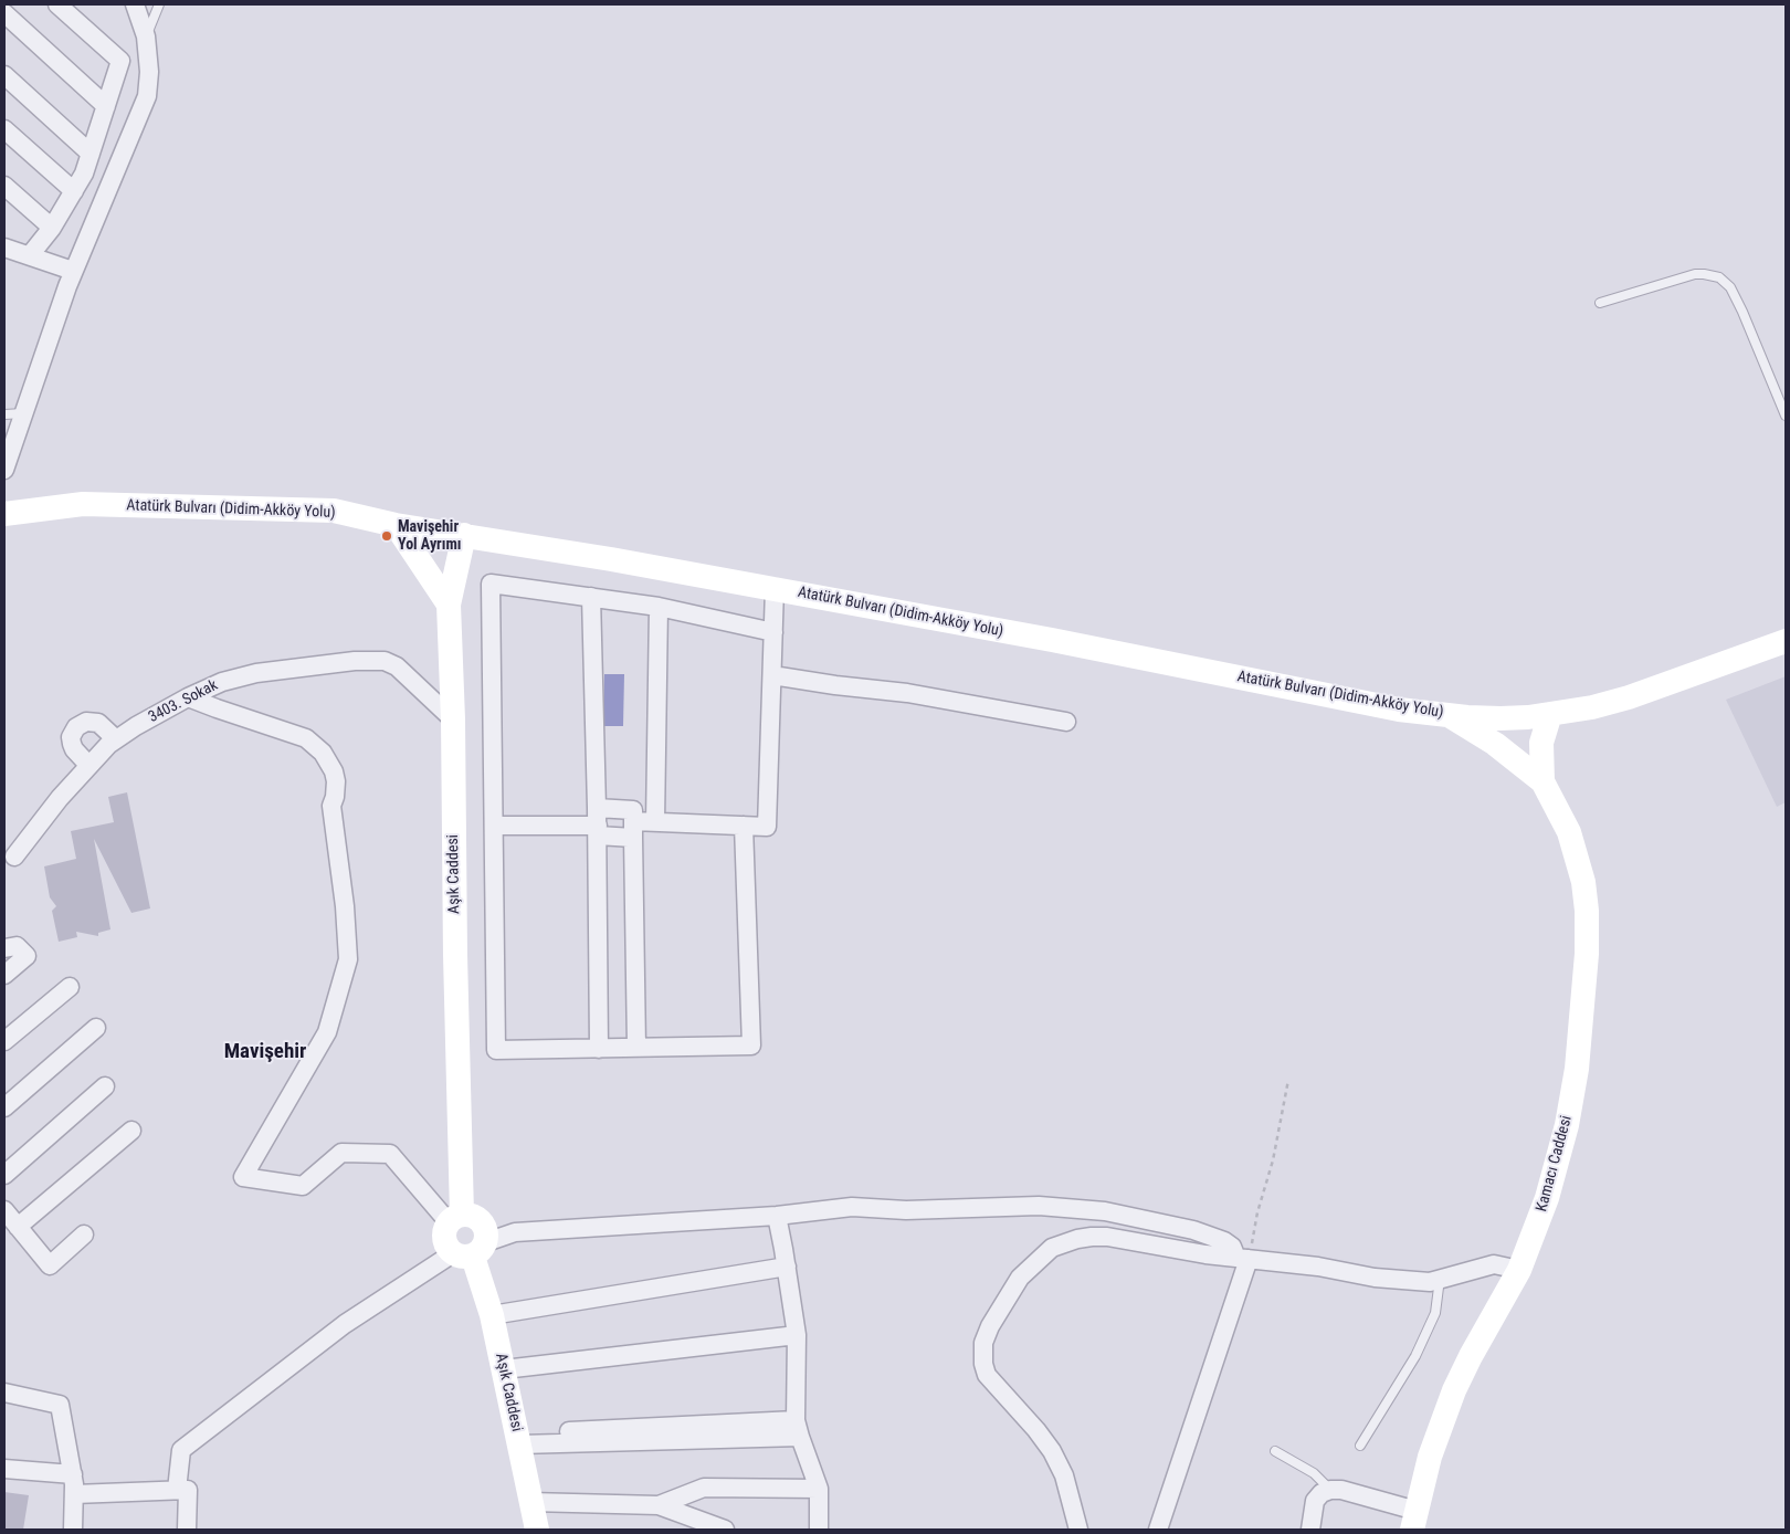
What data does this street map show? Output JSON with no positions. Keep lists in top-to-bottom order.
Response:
{
  "streets": {
    "street": [
      "Atatürk Bulvarı (Didim-Akköy Yolu)",
      "3403. Sokak",
      "Aşık Caddesi",
      "Kamacı Caddesi"
    ]
  },
  "crossings": [
    ["Atatürk Bulvarı (Didim-Akköy Yolu)", "Aşık Caddesi"],
    ["Atatürk Bulvarı (Didim-Akköy Yolu)", "Kamacı Caddesi"],
    ["3403. Sokak", "Aşık Caddesi"]
  ],
  "districts": ["Mavişehir"],
  "places": ["Mavişehir Yol Ayrımı"]
}
